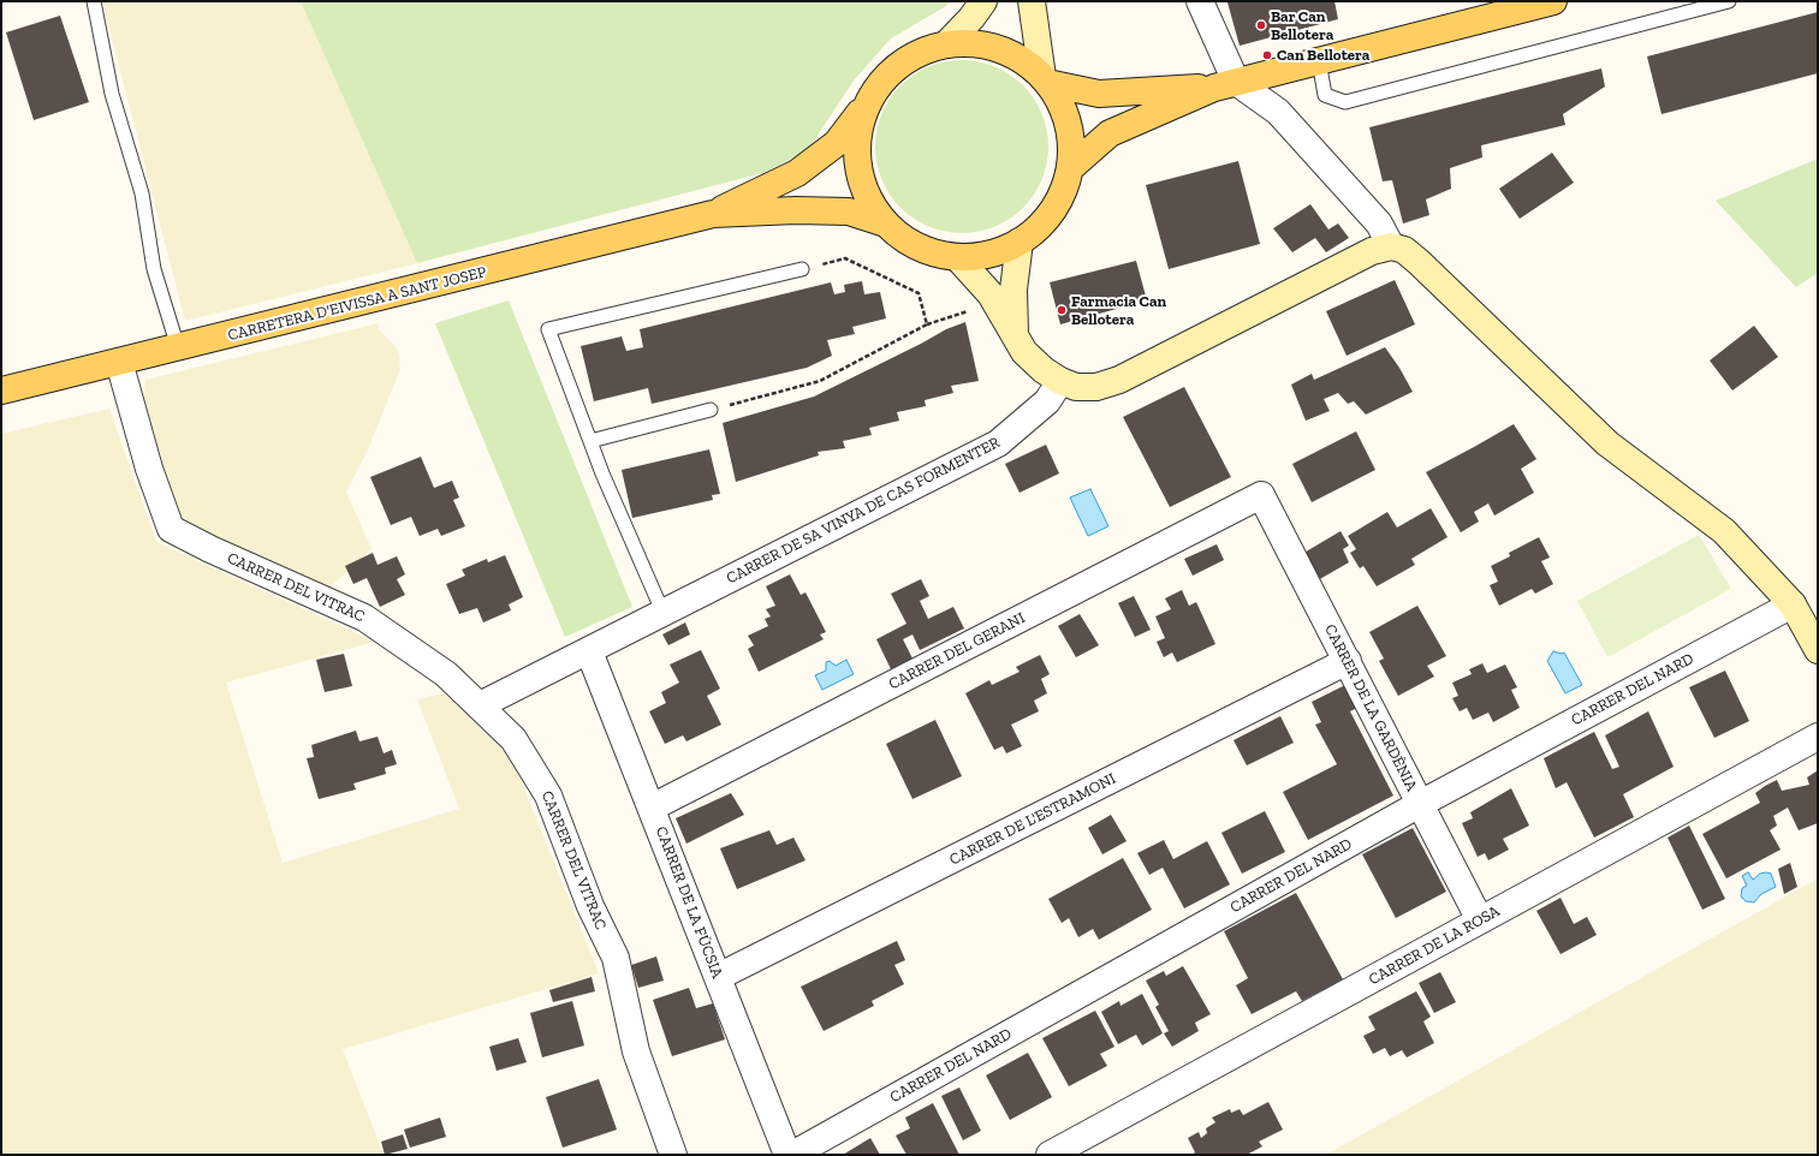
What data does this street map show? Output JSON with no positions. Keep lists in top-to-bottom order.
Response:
{
  "streets": {
    "main road": ["CARRETERA D'EIVISSA A SANT JOSEP"],
    "street": [
      "CARRER DE SA VINYA DE CAS FORMENTER",
      "CARRER DEL VITRAC",
      "CARRER DEL GERANI",
      "CARRER DEL NARD",
      "CARRER DE LA GARDÈNIA",
      "CARRER DE L'ESTRAMONI",
      "CARRER DE LA FÙCSIA",
      "CARRER DE LA ROSA"
    ]
  },
  "crossings": [
    ["CARRETERA D'EIVISSA A SANT JOSEP", "CARRER DEL VITRAC"],
    ["CARRER DE SA VINYA DE CAS FORMENTER", "CARRER DEL VITRAC"],
    ["CARRER DE SA VINYA DE CAS FORMENTER", "CARRER DE LA FÙCSIA"],
    ["CARRER DEL GERANI", "CARRER DE LA GARDÈNIA"],
    ["CARRER DEL GERANI", "CARRER DE LA FÙCSIA"],
    ["CARRER DEL NARD", "CARRER DE LA GARDÈNIA"],
    ["CARRER DE LA GARDÈNIA", "CARRER DE L'ESTRAMONI"],
    ["CARRER DE LA GARDÈNIA", "CARRER DE LA ROSA"],
    ["CARRER DE L'ESTRAMONI", "CARRER DE LA FÙCSIA"]
  ],
  "places": ["Bar Can Bellotera", "Can Bellotera", "Farmacia Can Bellotera"]
}
